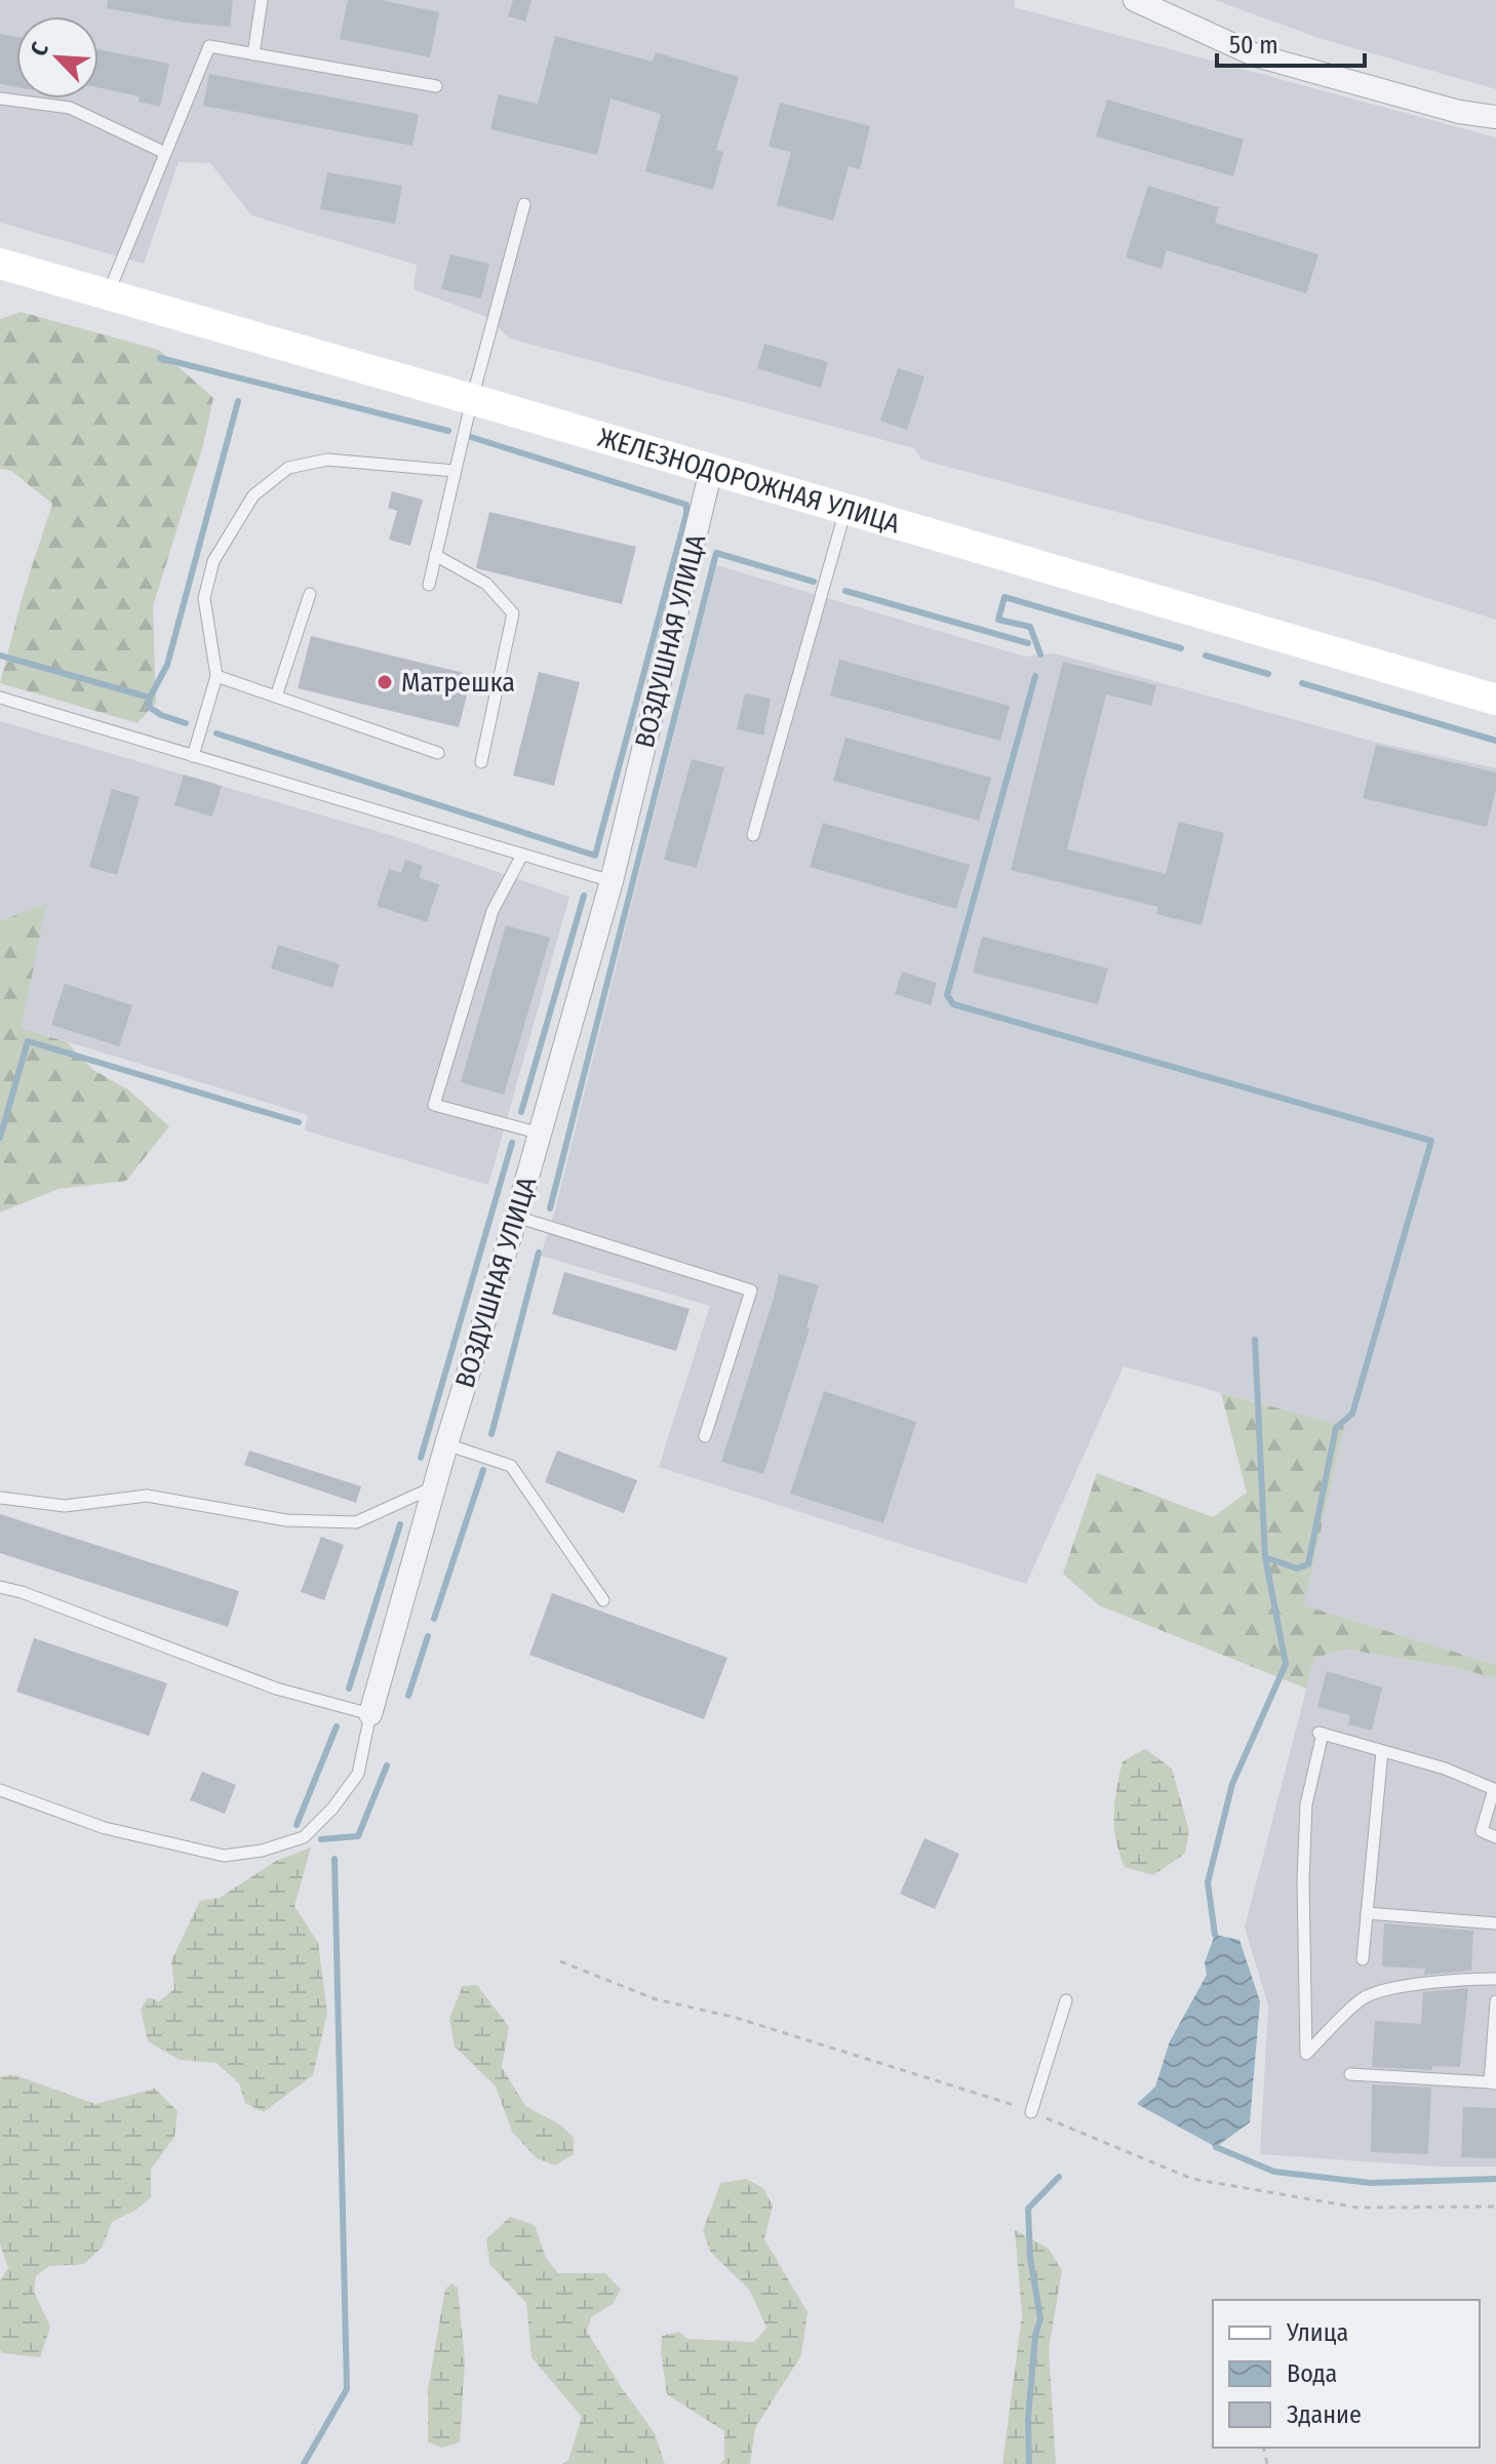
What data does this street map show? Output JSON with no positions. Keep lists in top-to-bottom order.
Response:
{
  "streets": {
    "main road": ["ЖЕЛЕЗНОДОРОЖНАЯ УЛИЦА"],
    "street": ["ВОЗДУШНАЯ УЛИЦА"]
  },
  "crossings": [
    ["ЖЕЛЕЗНОДОРОЖНАЯ УЛИЦА", "ВОЗДУШНАЯ УЛИЦА"]
  ],
  "places": ["Матрешка"],
  "legend": ["Улица", "Вода", "Здание"],
  "scale_bar": "50 m",
  "north": "top left"
}
